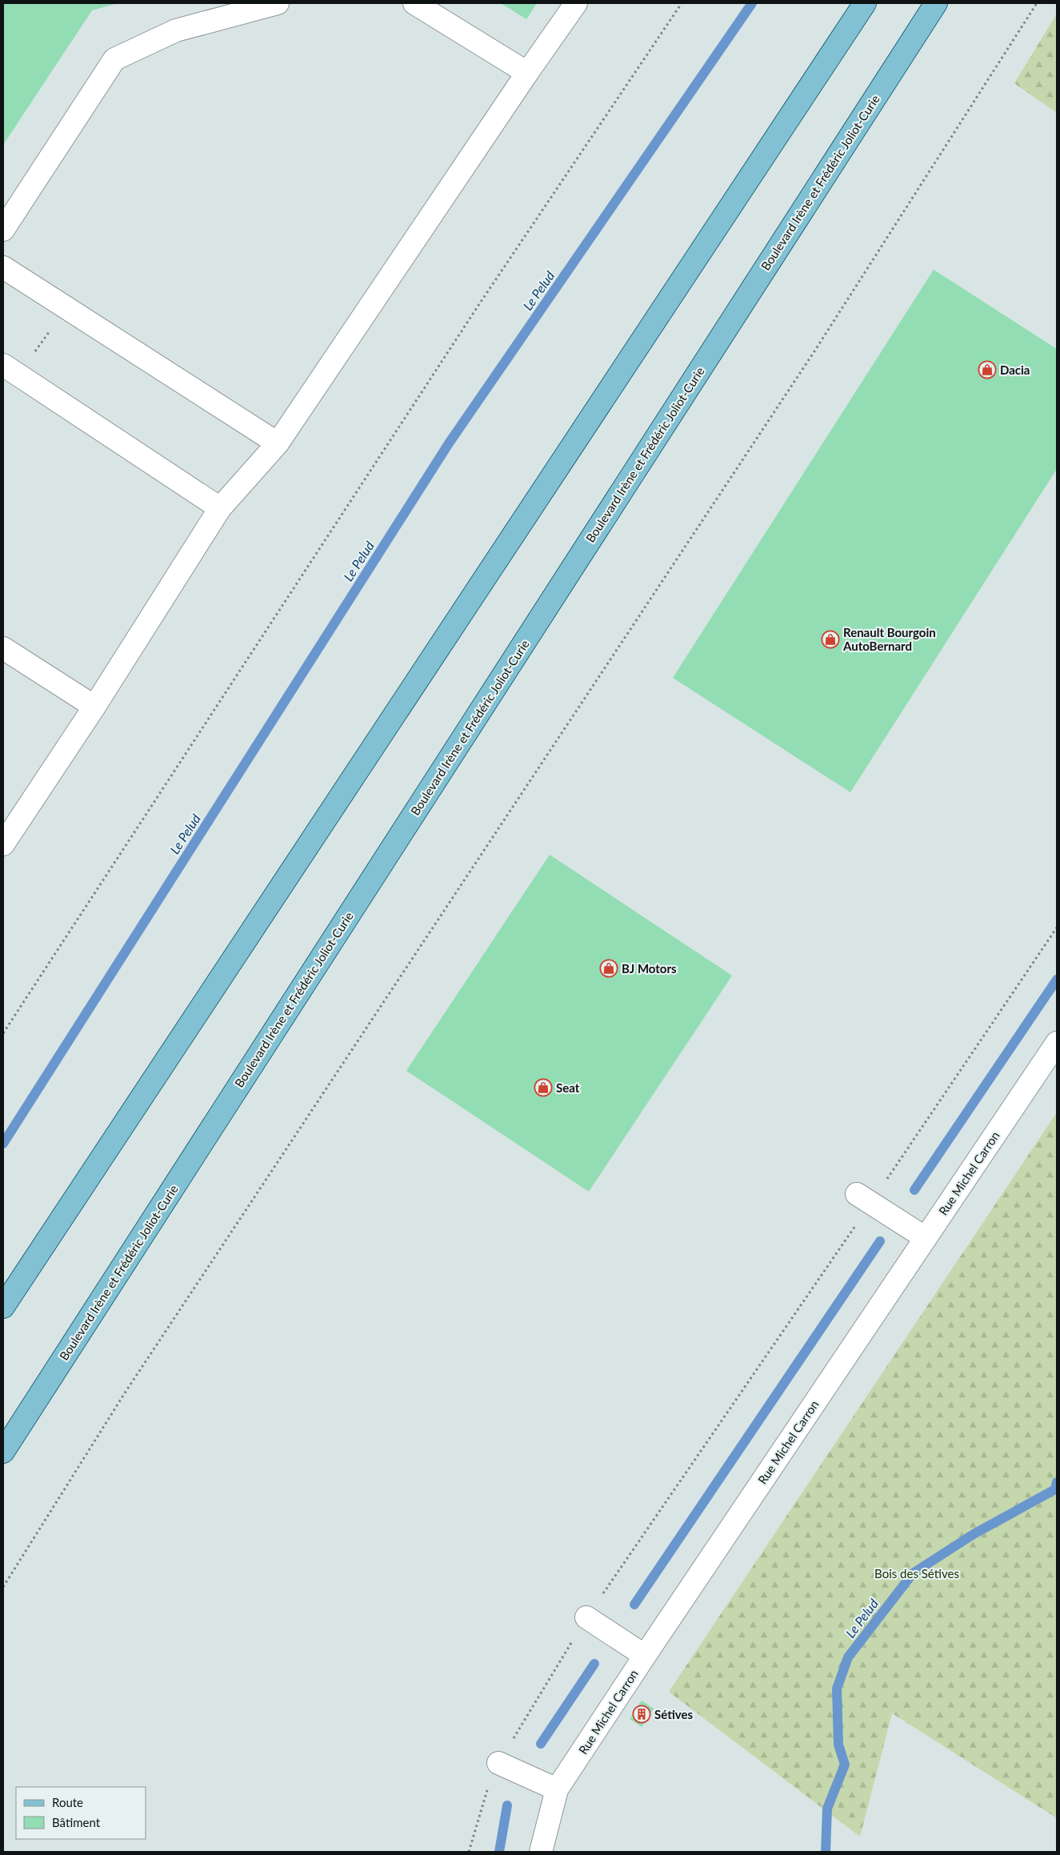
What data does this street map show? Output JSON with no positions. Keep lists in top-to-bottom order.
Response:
{
  "streets": {
    "main road": ["Boulevard Irène et Frédéric Joliot-Curie"],
    "street": ["Rue Michel Carron"]
  },
  "water": ["Le Pelud"],
  "parks": ["Bois des Sétives"],
  "places": {
    "shop": [
      "Dacia",
      "Renault Bourgoin AutoBernard",
      "BJ Motors",
      "Seat"
    ],
    "building": ["Sétives"]
  },
  "legend": ["Route", "Bâtiment"]
}
